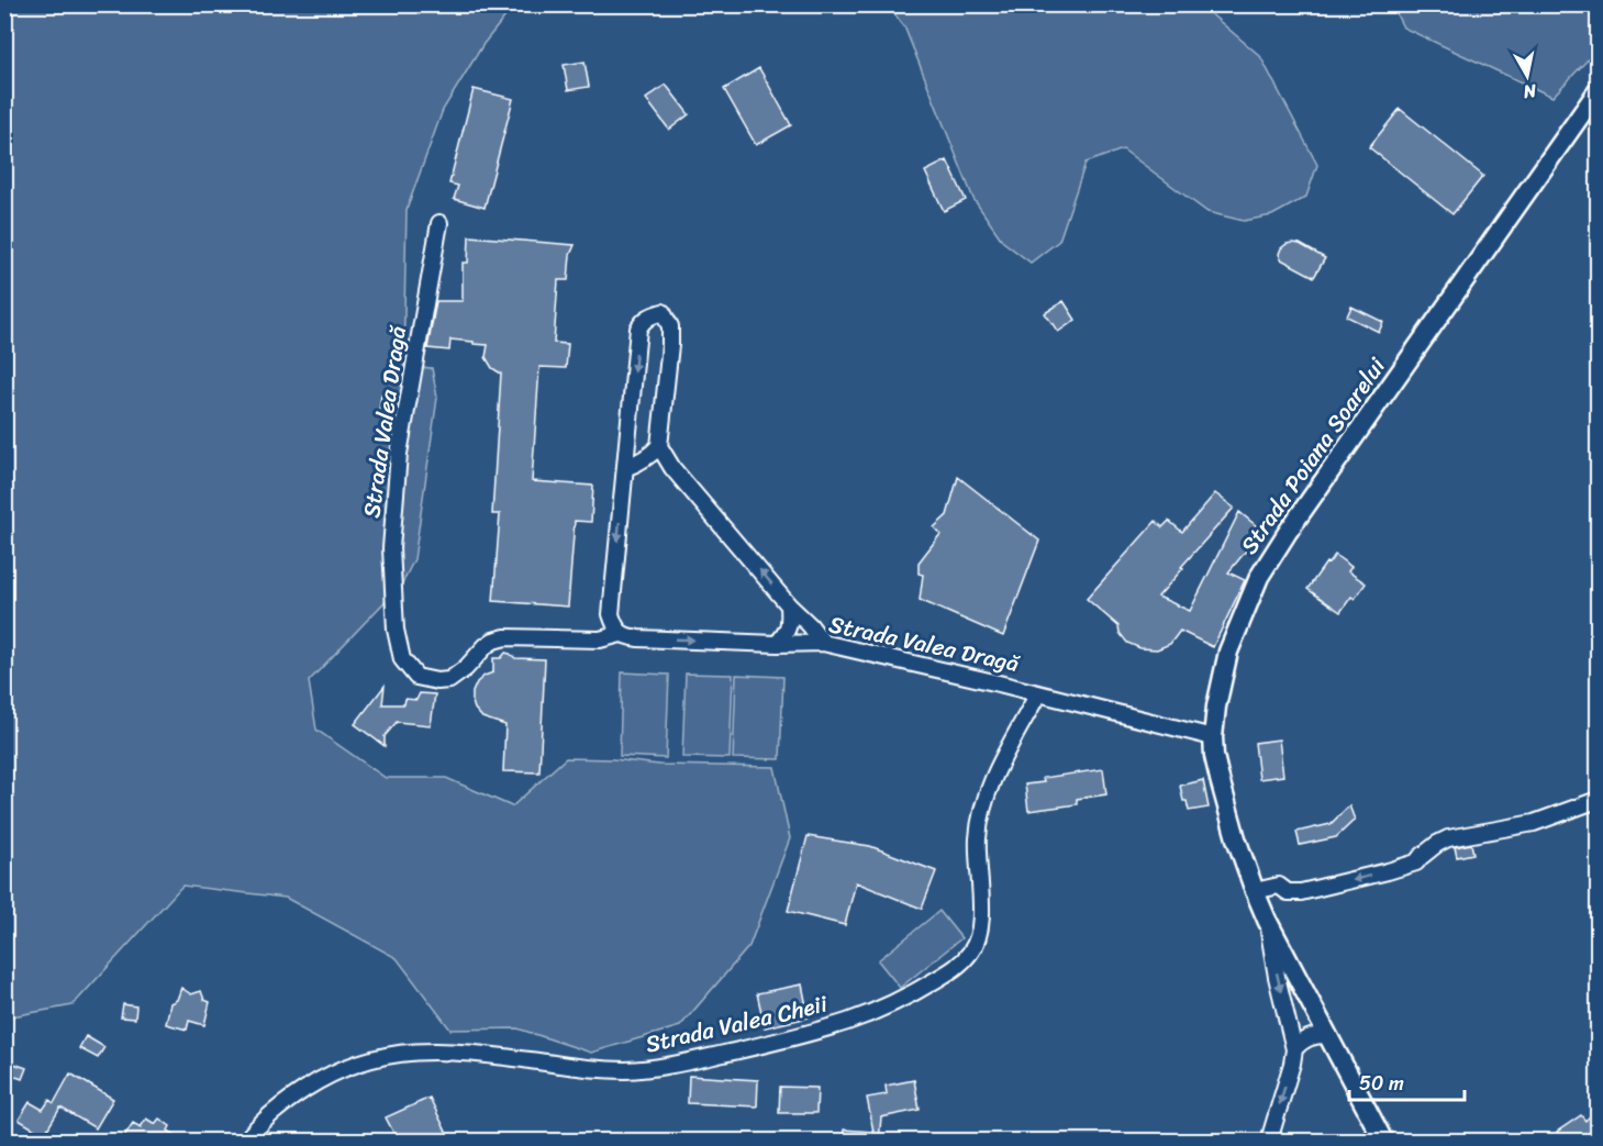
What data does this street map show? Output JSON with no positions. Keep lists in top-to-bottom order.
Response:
{
  "streets": {
    "street": ["Strada Valea Dragă", "Strada Poiana Soarelui", "Strada Valea Cheii"]
  },
  "crossings": [
    ["Strada Valea Dragă", "Strada Poiana Soarelui"],
    ["Strada Valea Dragă", "Strada Valea Cheii"]
  ],
  "scale_bar": "50 m",
  "north": "bottom"
}
